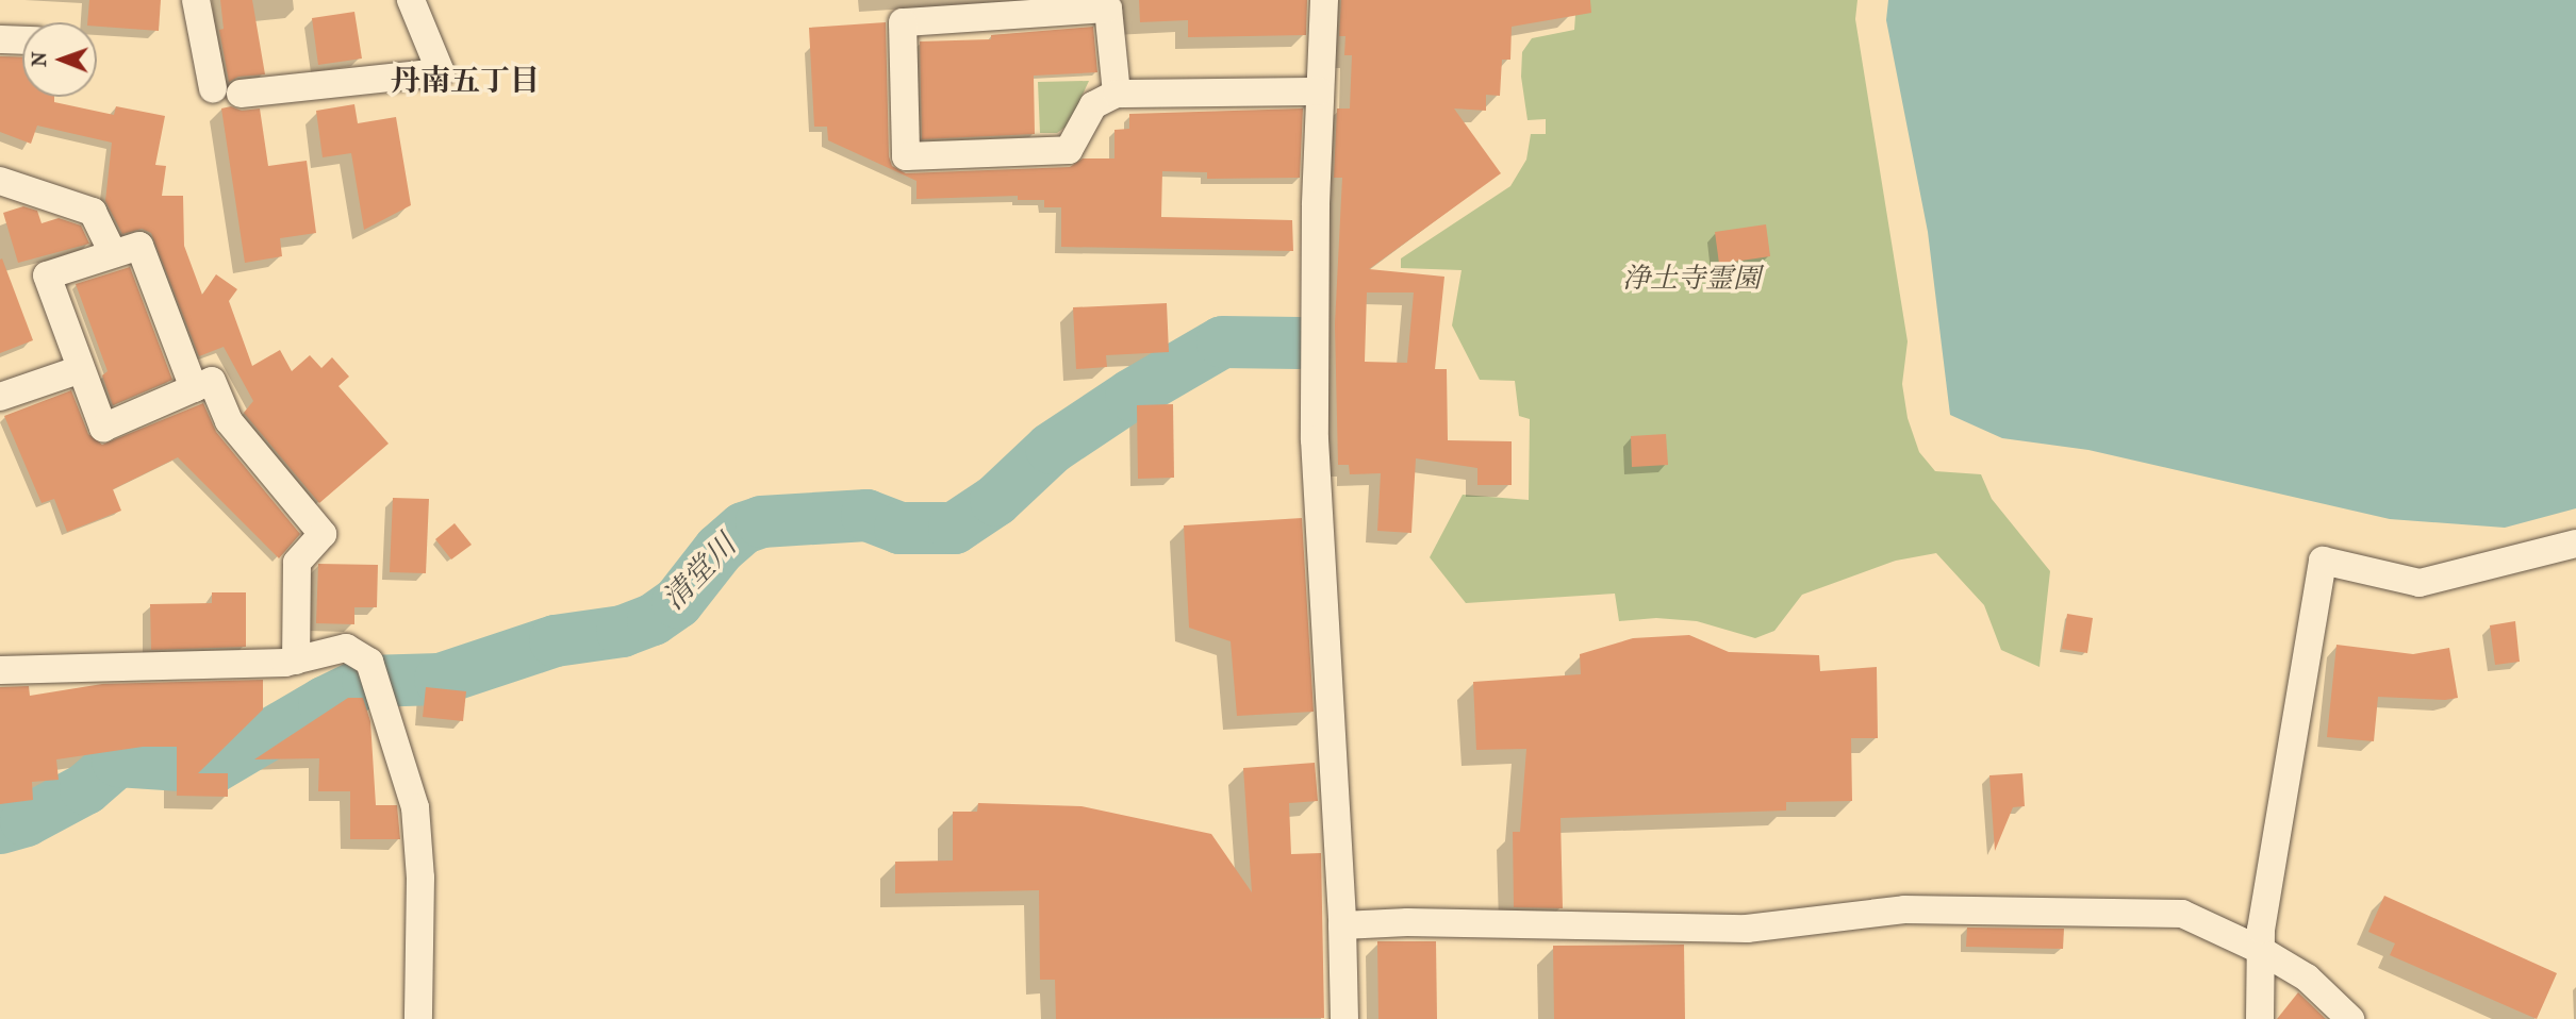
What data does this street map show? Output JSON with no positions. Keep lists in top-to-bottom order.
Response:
{
  "districts": ["丹南五丁目"],
  "water": ["清堂川"],
  "parks": ["浄土寺霊園"],
  "north": "left"
}
